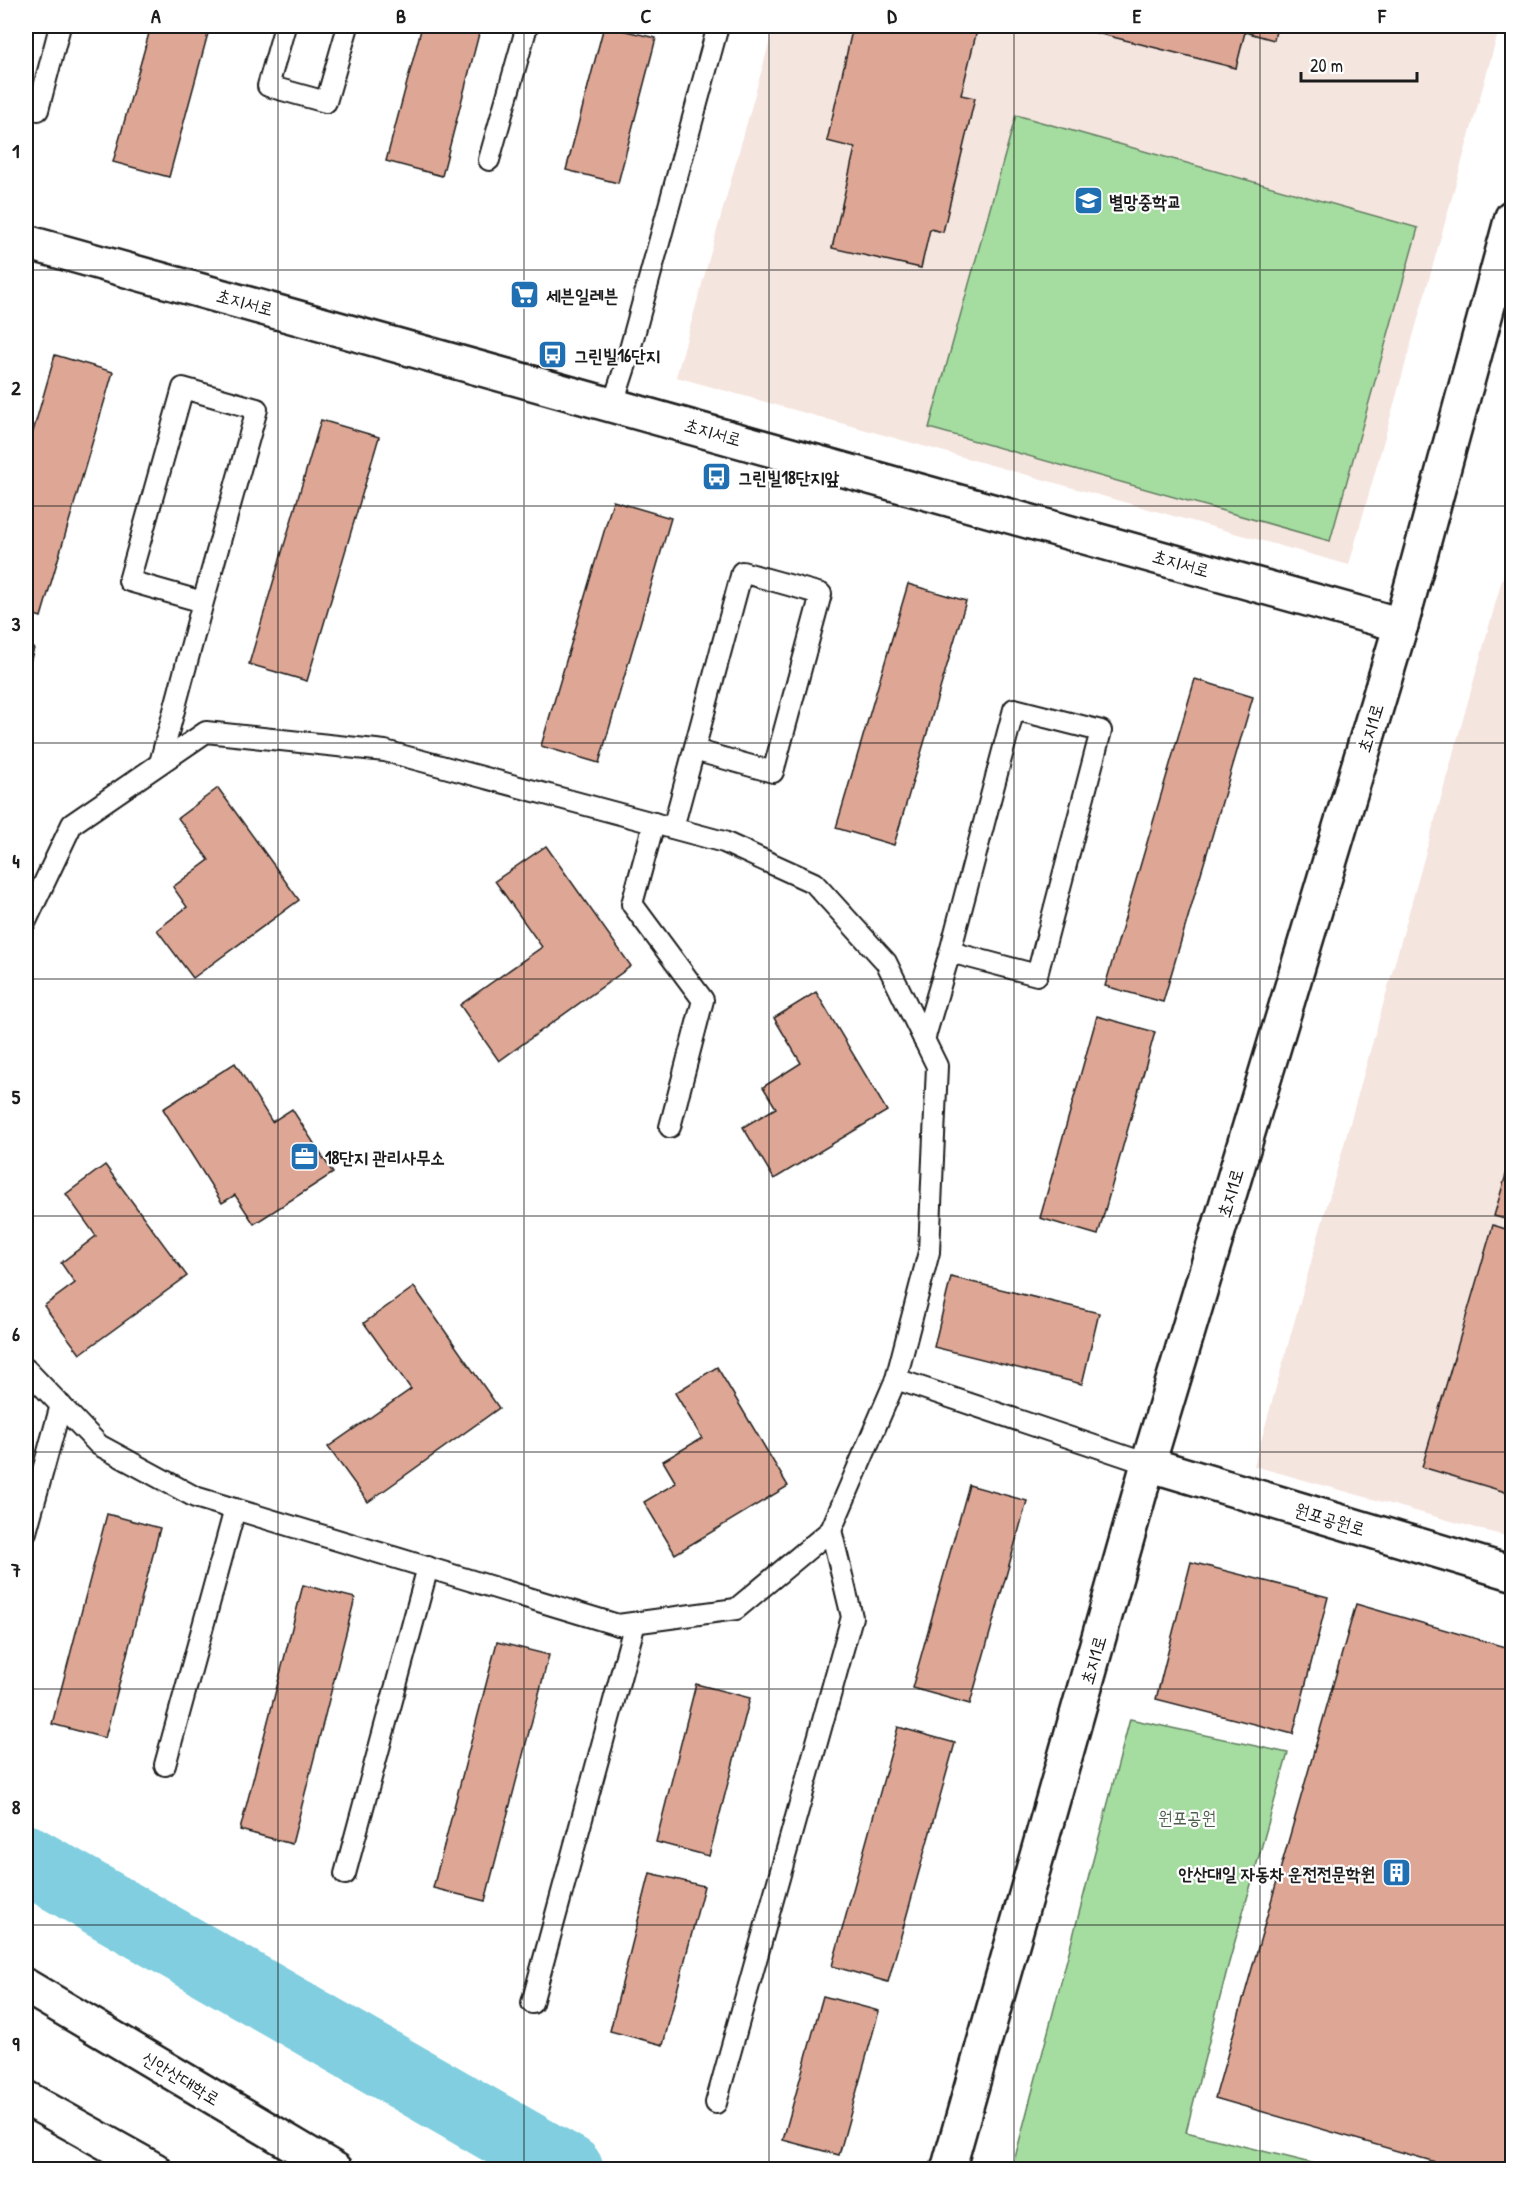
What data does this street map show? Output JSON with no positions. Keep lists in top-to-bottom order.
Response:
{
  "streets": {
    "street": [
      "초지서로",
      "초지1로",
      "원포공원로",
      "신안산대학로"
    ]
  },
  "crossings": [
    ["초지서로", "초지1로"],
    ["초지1로", "원포공원로"]
  ],
  "parks": ["원포공원"],
  "places": {
    "school or university": ["별망중학교"],
    "supermarket": ["세븐일레븐"],
    "bus stop": ["그린빌16단지", "그린빌18단지앞"],
    "office": ["18단지 관리사무소"],
    "building": ["안산대일 자동차 운전전문학원"]
  },
  "scale_bar": "20 m",
  "grid": {
    "columns": [
      "A",
      "B",
      "C",
      "D",
      "E",
      "F"
    ],
    "rows": [
      "1",
      "2",
      "3",
      "4",
      "5",
      "6",
      "7",
      "8",
      "9"
    ]
  }
}
